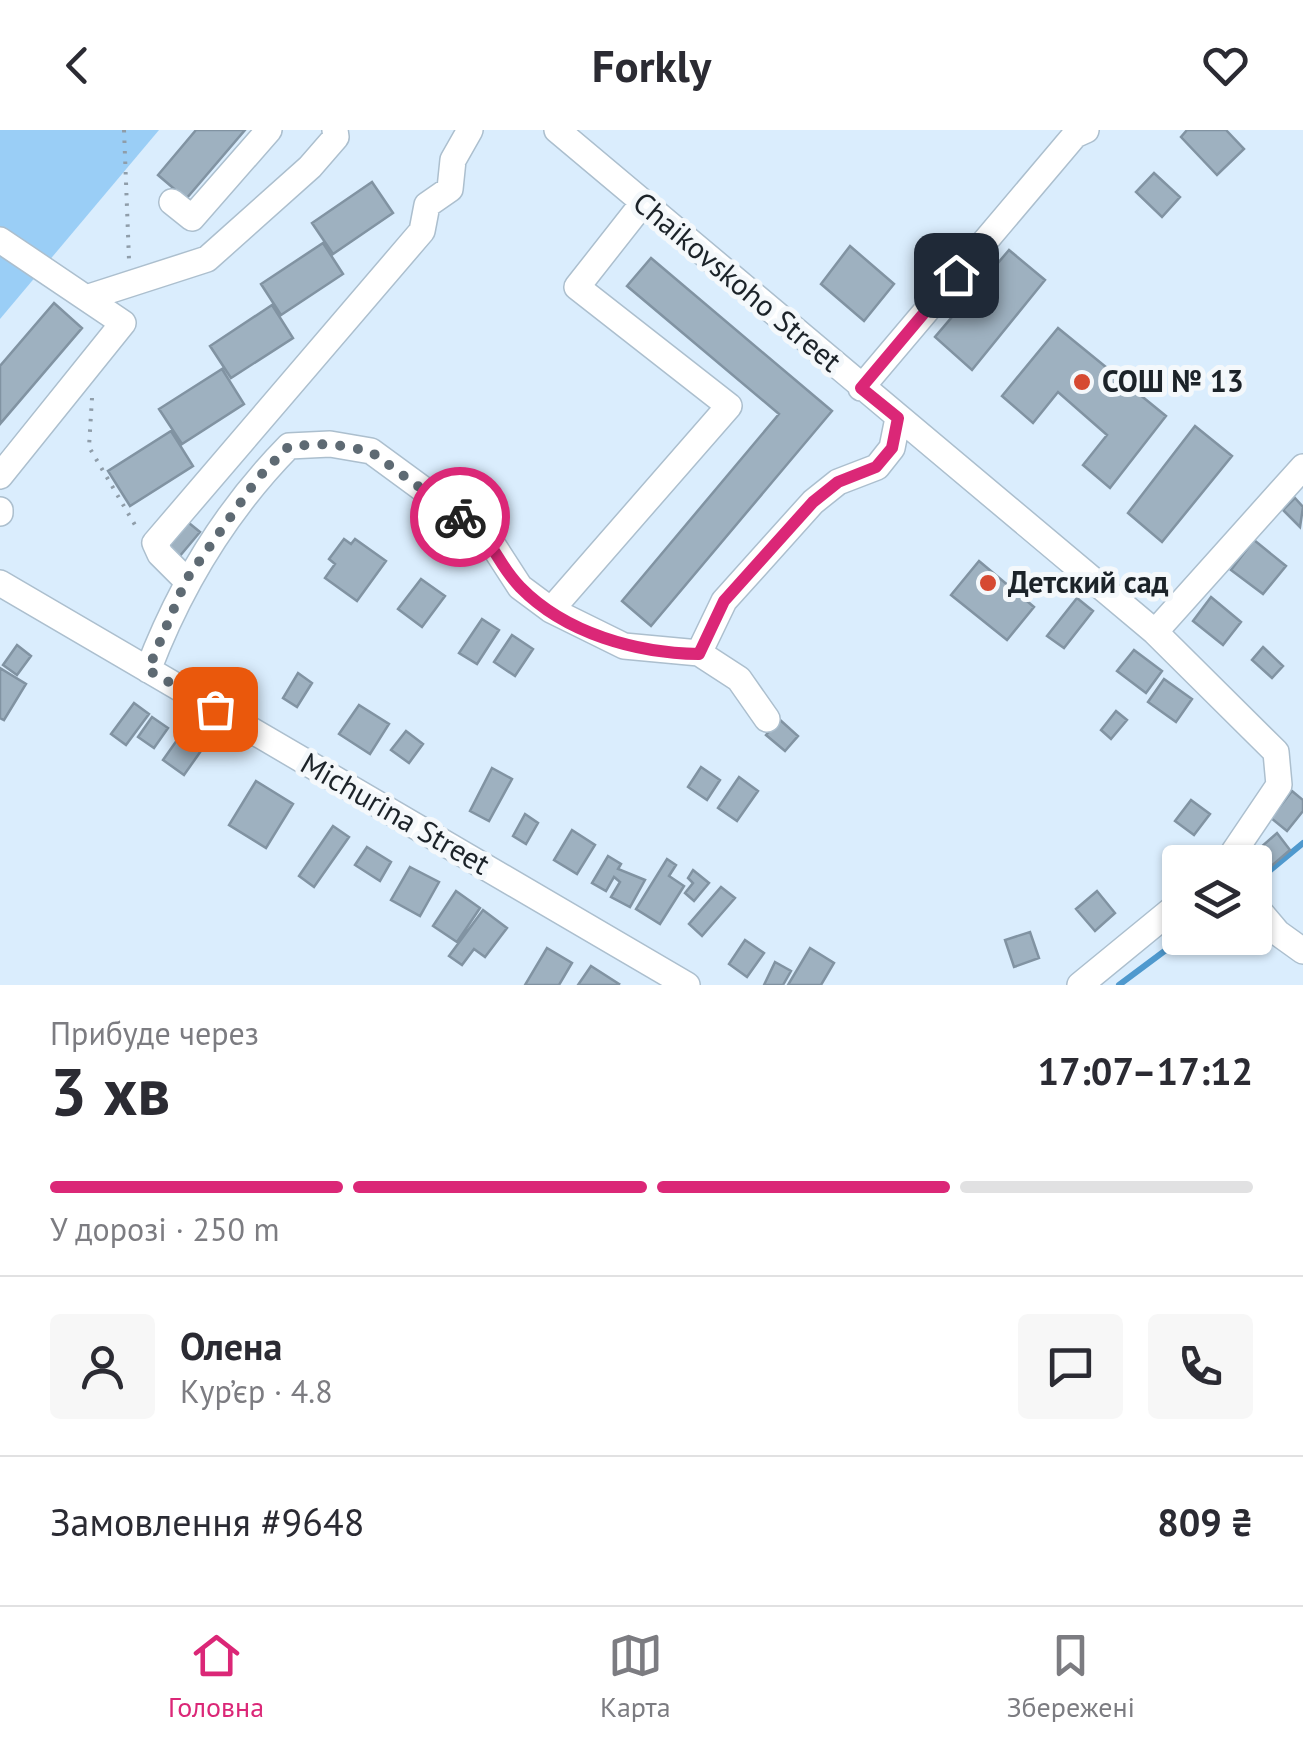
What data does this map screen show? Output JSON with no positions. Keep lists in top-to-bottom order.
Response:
{
  "streets": {
    "street": ["Chaikovskoho Street", "Michurina Street"]
  },
  "places": ["СОШ № 13", "Детский сад"],
  "page": {
    "header": "Forkly",
    "heading": ["3 хв", "Прибуде через", "17:07–17:12"],
    "panel": [
      "Олена",
      "Кур’єр · 4.8",
      "Замовлення #9648",
      "809 ₴"
    ],
    "bar": "У дорозі · 250 m",
    "tabs": ["Головна", "Карта", "Збережені"]
  }
}
